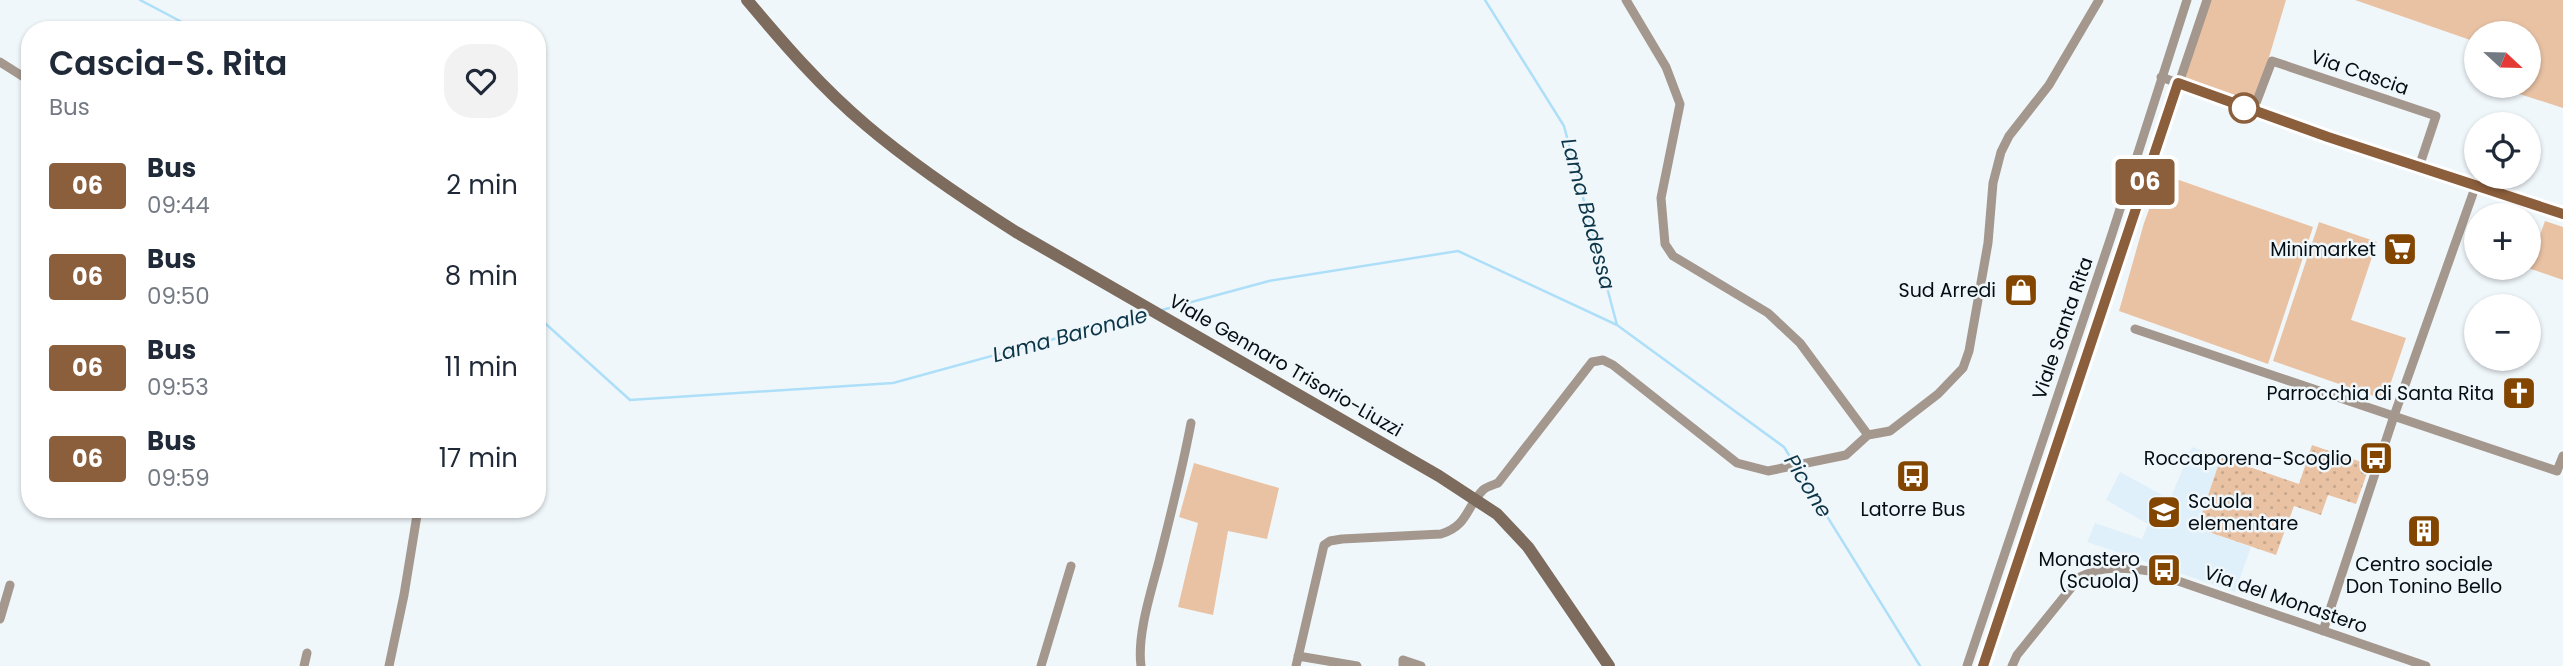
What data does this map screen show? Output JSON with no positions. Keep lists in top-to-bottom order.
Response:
{
  "streets": {
    "main road": ["Viale Gennaro Trisorio-Liuzzi"],
    "street": ["Via Cascia", "Viale Santa Rita", "Via del Monastero"]
  },
  "water": ["Lama Badessa", "Lama Baronale", "Picone"],
  "places": {
    "supermarket": ["Minimarket"],
    "shop": ["Sud Arredi"],
    "church": ["Parrocchia di Santa Rita"],
    "bus stop": ["Roccaporena-Scoglio", "Latorre Bus", "Monastero (Scuola)"],
    "school or university": ["Scuola elementare"],
    "building": ["Centro sociale Don Tonino Bello"]
  },
  "lines": ["bus line 06"],
  "north": "right",
  "page": {
    "on_map": "06",
    "map_buttons": ["+", "−"],
    "heading": ["Cascia-S. Rita", "Bus"],
    "list": [
      {
        "mark": "06",
        "name": "Bus",
        "note": "09:44",
        "value": "2 min"
      },
      {
        "mark": "06",
        "name": "Bus",
        "note": "09:50",
        "value": "8 min"
      },
      {
        "mark": "06",
        "name": "Bus",
        "note": "09:53",
        "value": "11 min"
      },
      {
        "mark": "06",
        "name": "Bus",
        "note": "09:59",
        "value": "17 min"
      }
    ]
  }
}
